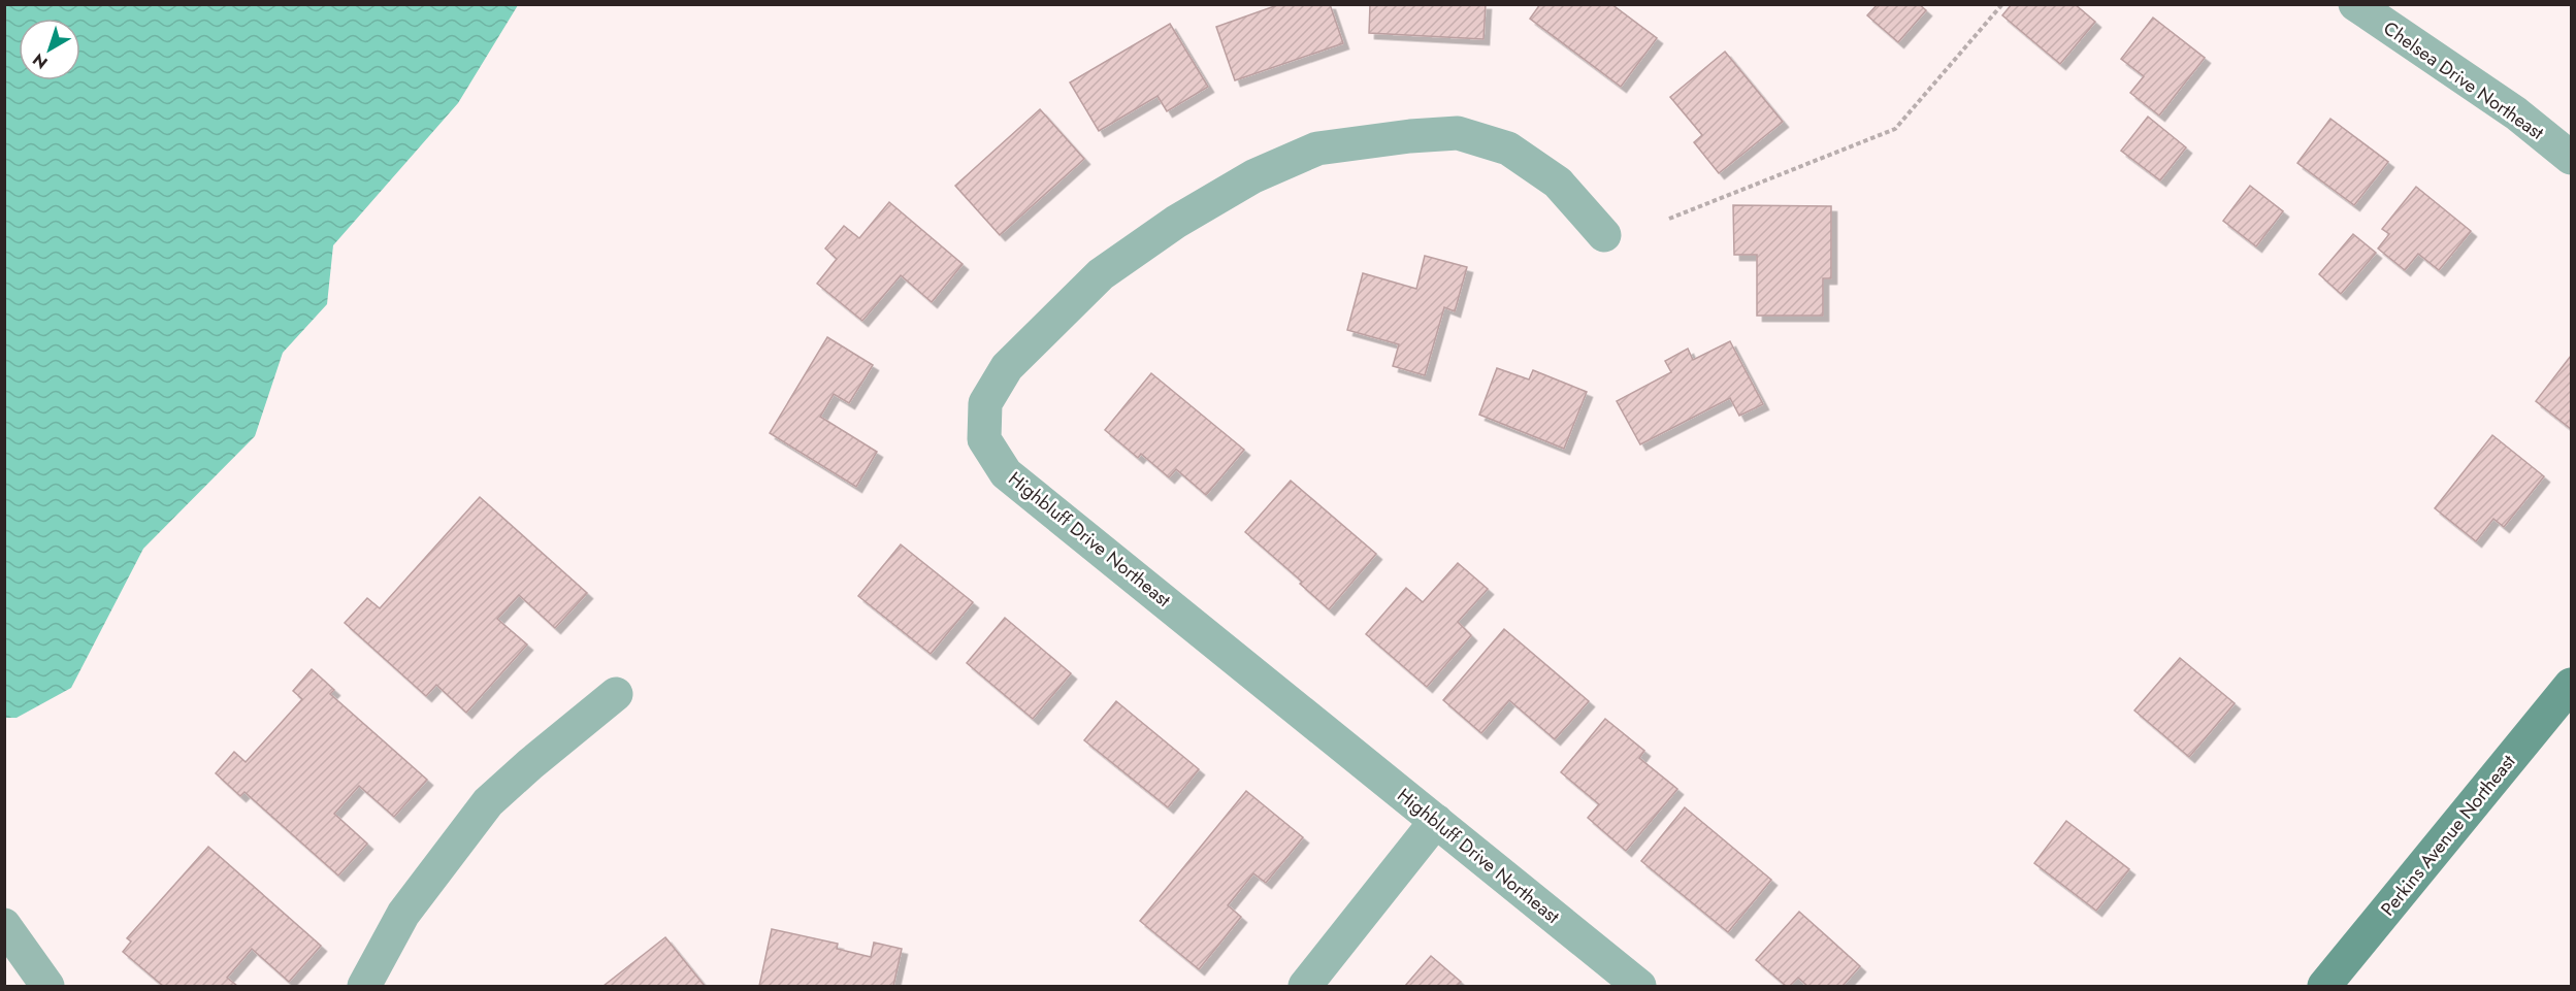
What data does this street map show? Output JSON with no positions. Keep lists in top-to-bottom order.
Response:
{
  "streets": {
    "street": ["Chelsea Drive Northeast", "Highbluff Drive Northeast", "Perkins Avenue Northeast"]
  },
  "north": "bottom left"
}
